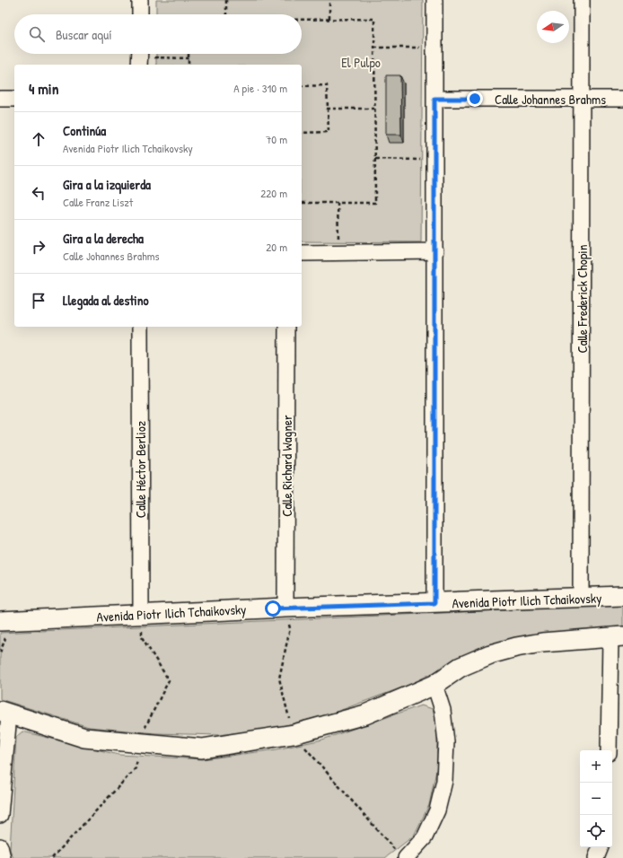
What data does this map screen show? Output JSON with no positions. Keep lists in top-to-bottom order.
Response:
{
  "streets": {
    "street": [
      "Calle Johannes Brahms",
      "Calle Frederick Chopin",
      "Calle Richard Wagner",
      "Calle Héctor Berlioz",
      "Avenida Piotr Ilich Tchaikovsky"
    ]
  },
  "crossings": [
    ["Calle Johannes Brahms", "Calle Frederick Chopin"],
    ["Calle Frederick Chopin", "Avenida Piotr Ilich Tchaikovsky"],
    ["Calle Richard Wagner", "Avenida Piotr Ilich Tchaikovsky"],
    ["Calle Héctor Berlioz", "Avenida Piotr Ilich Tchaikovsky"]
  ],
  "parks": ["El Pulpo"],
  "north": "left",
  "page": {
    "search": "Buscar aquí",
    "heading": ["4 min", "A pie · 310 m"],
    "list": [
      ["Continúa", "Avenida Piotr Ilich Tchaikovsky", "70 m"],
      ["Gira a la izquierda", "Calle Franz Liszt", "220 m"],
      ["Gira a la derecha", "Calle Johannes Brahms", "20 m"],
      "Llegada al destino"
    ],
    "map_buttons": ["+", "−"]
  }
}
